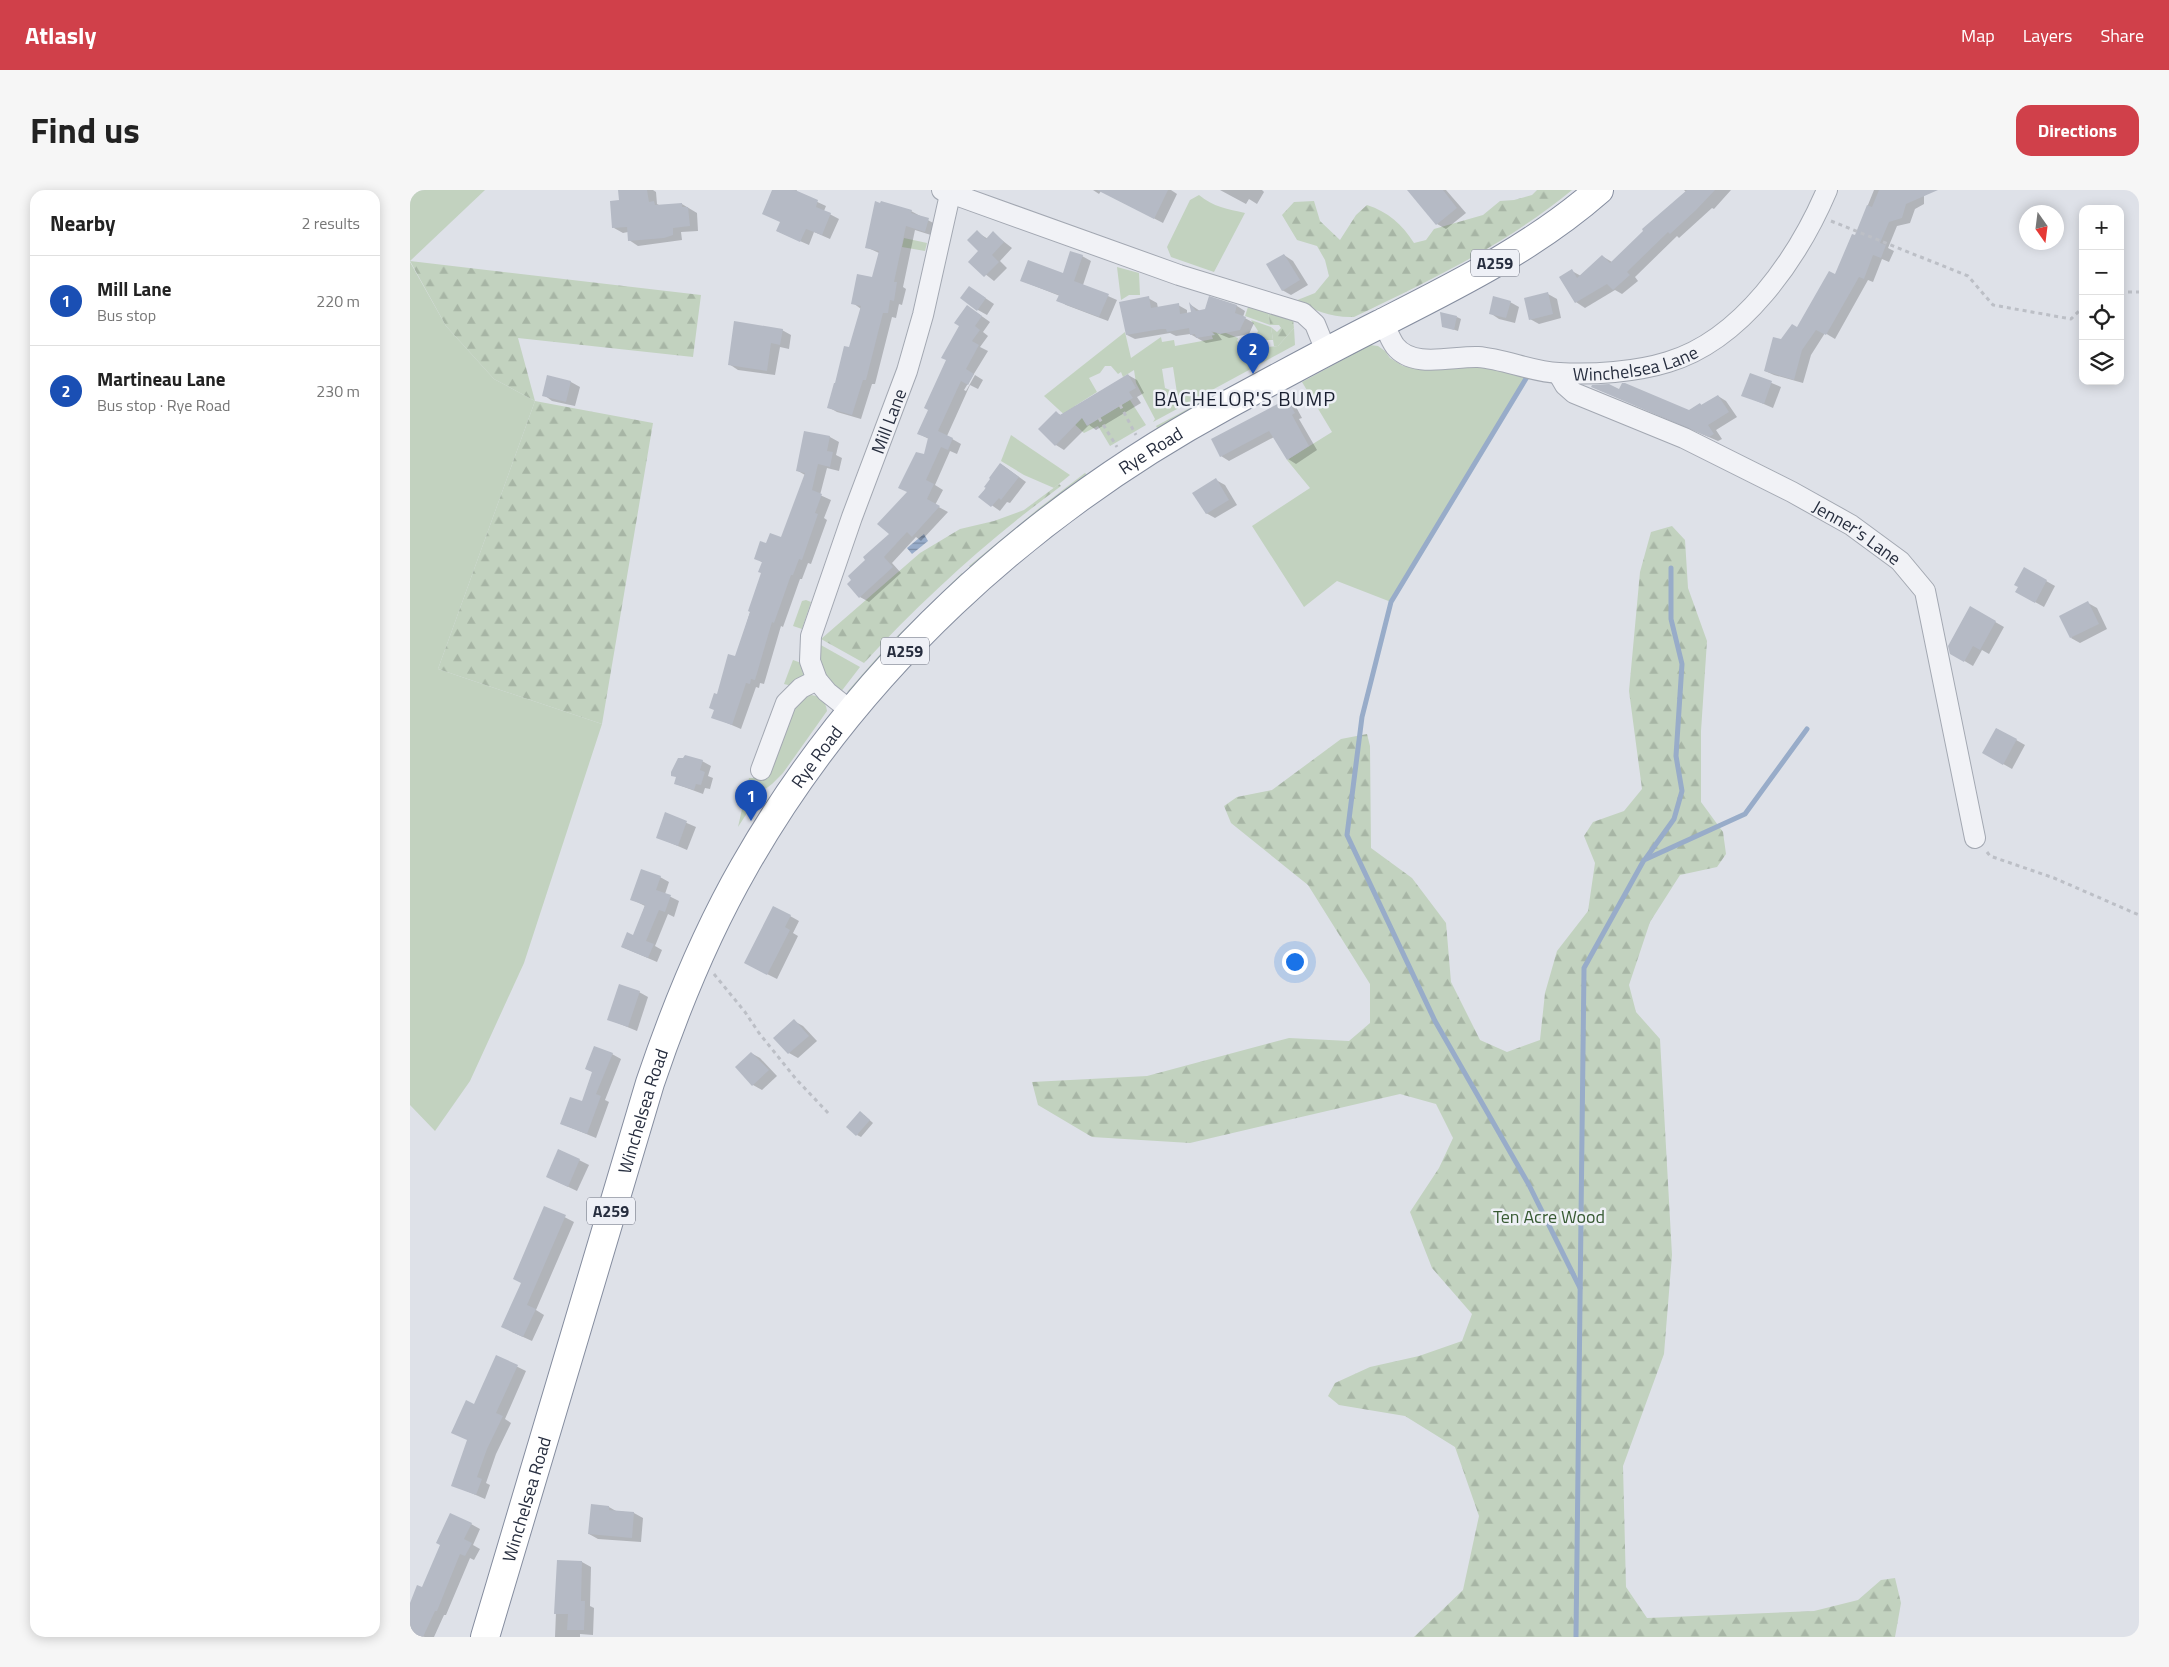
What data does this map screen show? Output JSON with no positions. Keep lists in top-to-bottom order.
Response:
{
  "streets": {
    "highway": ["A259", "Rye Road", "Winchelsea Road"],
    "street": ["Winchelsea Lane", "Mill Lane", "Jenner's Lane"]
  },
  "crossings": [
    ["Winchelsea Lane", "Rye Road"],
    ["Winchelsea Lane", "Jenner's Lane"],
    ["Mill Lane", "Rye Road"],
    ["Rye Road", "Winchelsea Road"]
  ],
  "districts": ["BACHELOR'S BUMP"],
  "parks": ["Ten Acre Wood"],
  "north": "bottom",
  "page": {
    "header": "Atlasly",
    "nav": ["Map", "Layers", "Share"],
    "title": "Find us",
    "buttons": "Directions",
    "heading": ["Nearby", "2 results"],
    "map_buttons": ["+", "−"],
    "list": [
      {
        "mark": "1",
        "name": "Mill Lane",
        "note": "Bus stop",
        "value": "220 m"
      },
      {
        "mark": "2",
        "name": "Martineau Lane",
        "note": "Bus stop · Rye Road",
        "value": "230 m"
      }
    ],
    "pins": ["2", "1"]
  }
}
